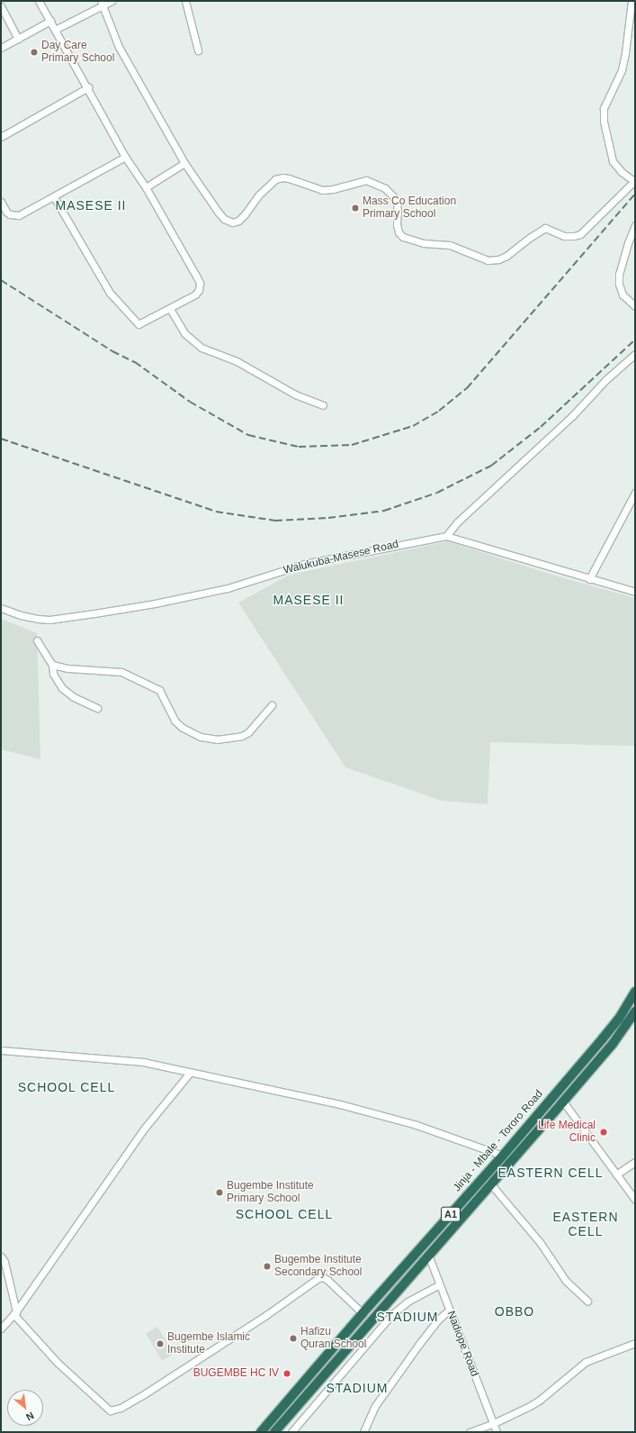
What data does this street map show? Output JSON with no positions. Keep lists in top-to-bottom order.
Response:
{
  "streets": {
    "highway": ["Jinja - Mbale - Tororo Road", "A1"],
    "street": ["Walukuba-Masese Road", "Nadiope Road"]
  },
  "crossings": [
    ["Jinja - Mbale - Tororo Road", "Nadiope Road"]
  ],
  "districts": [
    "MASESE II",
    "MASESE II",
    "SCHOOL CELL",
    "EASTERN CELL",
    "SCHOOL CELL",
    "EASTERN CELL",
    "OBBO",
    "STADIUM",
    "STADIUM"
  ],
  "places": [
    "Day Care Primary School",
    "Mass Co Education Primary School",
    "Life Medical Clinic",
    "Bugembe Institute Primary School",
    "Bugembe Institute Secondary School",
    "Hafizu Quran School",
    "Bugembe Islamic Institute",
    "BUGEMBE HC IV"
  ],
  "north": "bottom right"
}
